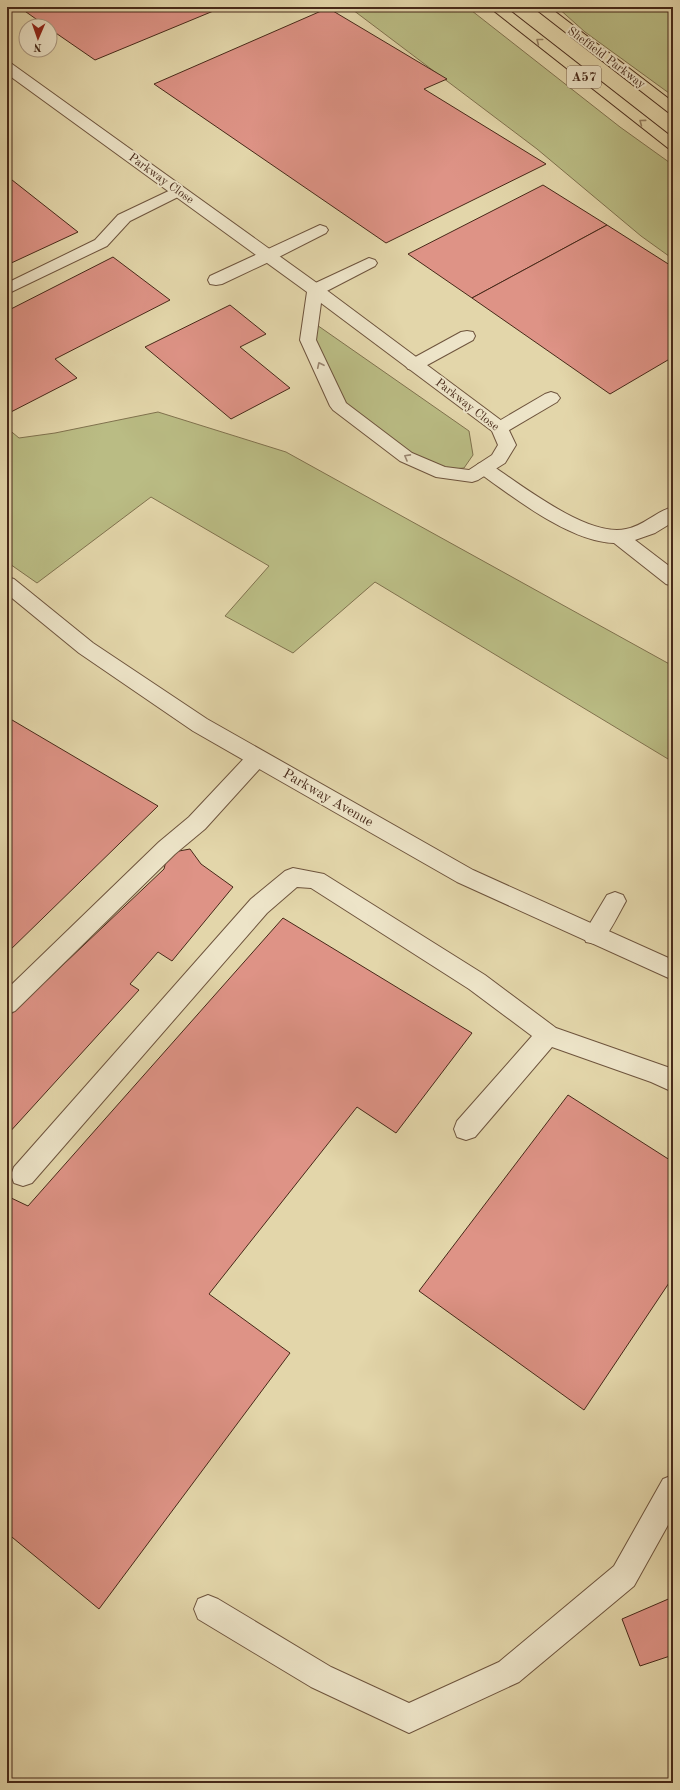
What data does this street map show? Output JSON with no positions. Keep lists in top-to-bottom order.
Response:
{
  "streets": {
    "highway": ["Sheffield Parkway", "A57"],
    "street": ["Parkway Close", "Parkway Avenue"]
  },
  "north": "bottom"
}
